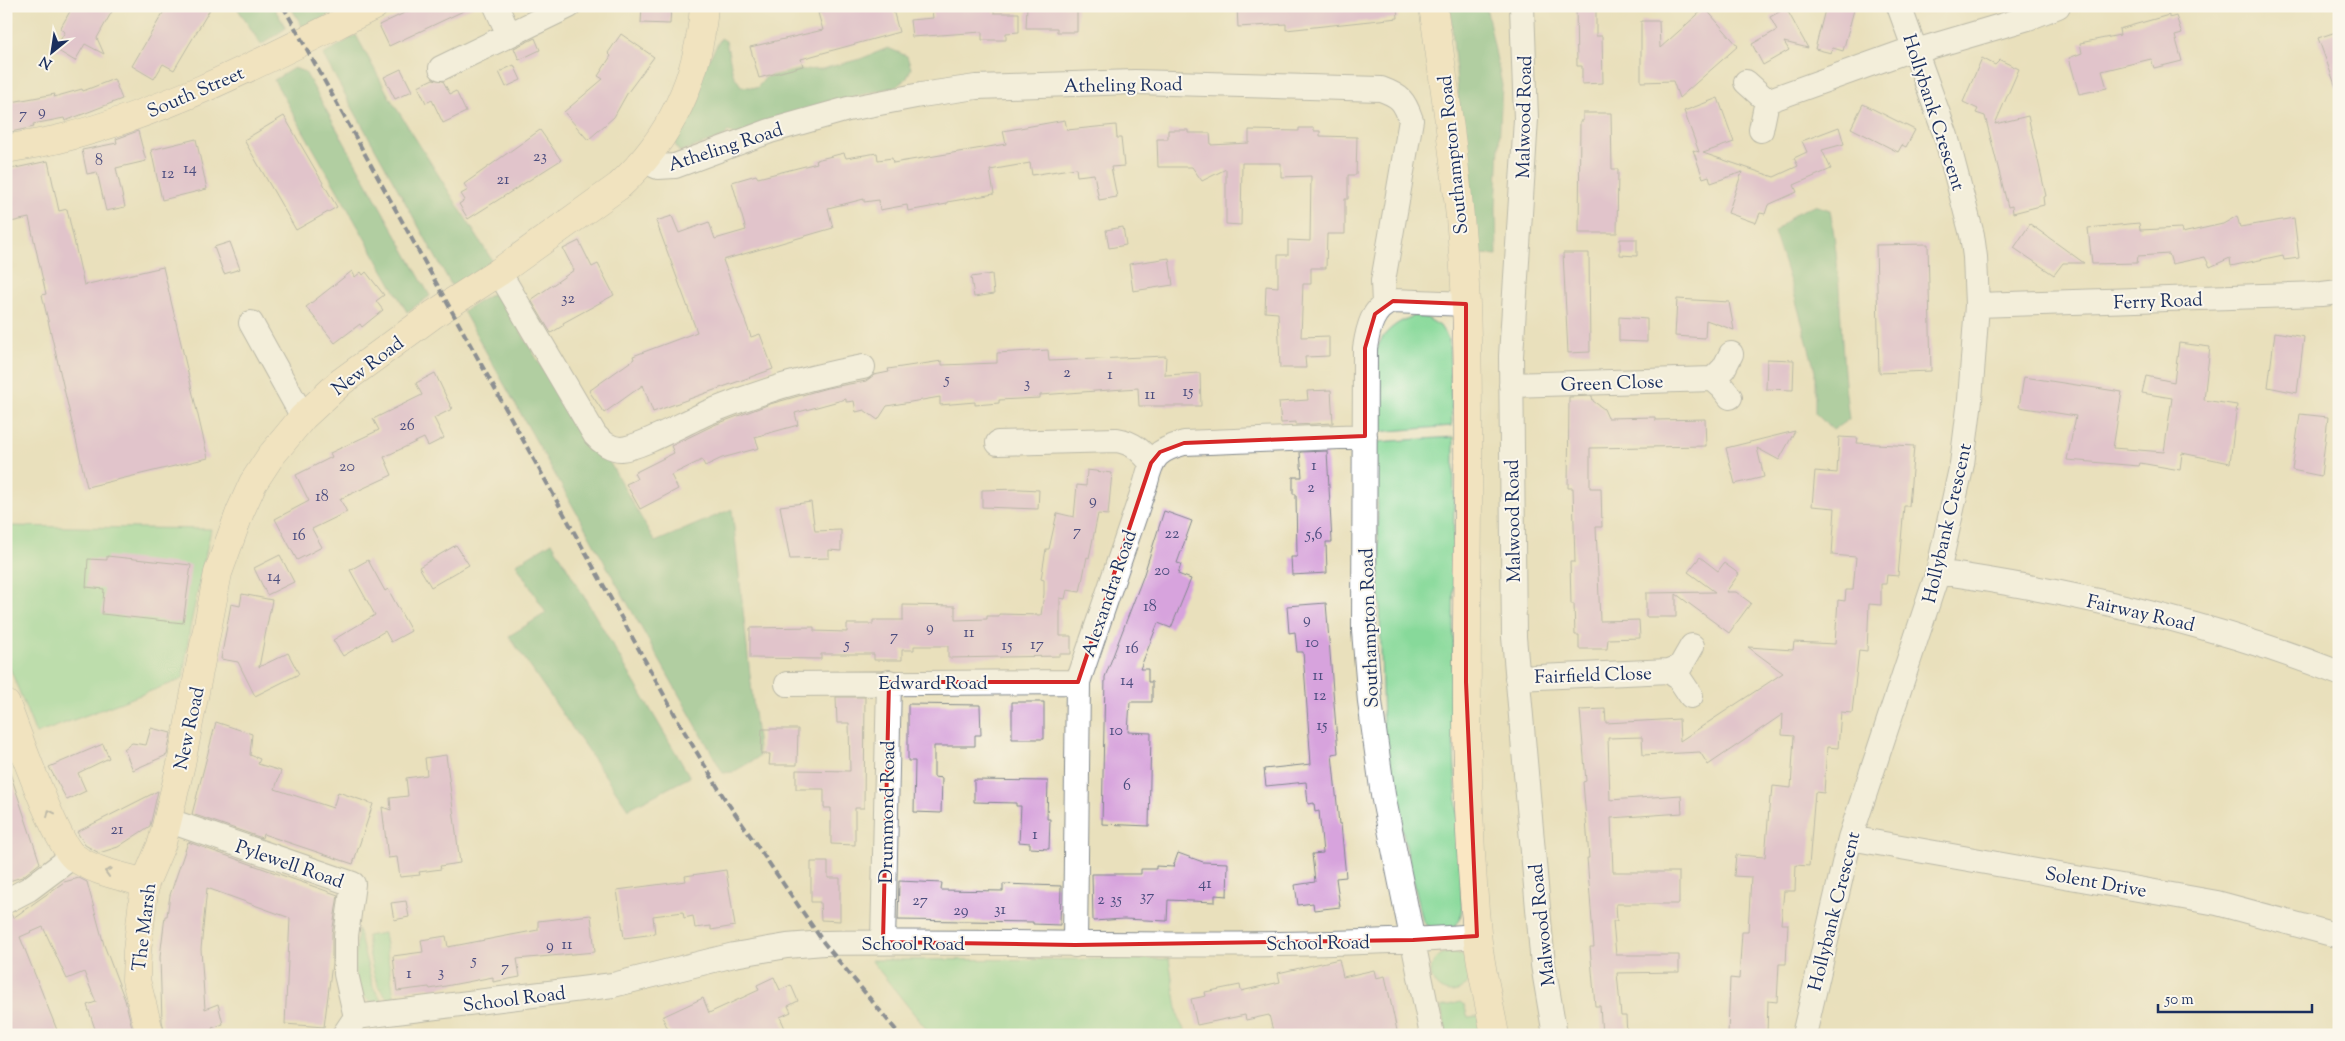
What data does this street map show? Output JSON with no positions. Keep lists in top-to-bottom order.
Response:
{
  "streets": {
    "street": [
      "Atheling Road",
      "South Street",
      "Hollybank Crescent",
      "Malwood Road",
      "Southampton Road",
      "Ferry Road",
      "New Road",
      "Green Close",
      "Alexandra Road",
      "Fairway Road",
      "Fairfield Close",
      "Edward Road",
      "Drummond Road",
      "Pylewell Road",
      "Solent Drive",
      "The Marsh",
      "School Road"
    ]
  },
  "crossings": [
    ["Atheling Road", "Southampton Road"],
    ["Atheling Road", "New Road"],
    ["Hollybank Crescent", "Ferry Road"],
    ["Hollybank Crescent", "Fairway Road"],
    ["Hollybank Crescent", "Solent Drive"],
    ["Malwood Road", "Green Close"],
    ["Malwood Road", "Fairfield Close"],
    ["Southampton Road", "School Road"],
    ["New Road", "Pylewell Road"],
    ["New Road", "The Marsh"],
    ["Alexandra Road", "Edward Road"],
    ["Alexandra Road", "School Road"],
    ["Edward Road", "Drummond Road"],
    ["Drummond Road", "School Road"],
    ["Pylewell Road", "The Marsh"],
    ["Pylewell Road", "School Road"]
  ],
  "house_numbers": [
    "9",
    "7",
    "23",
    "8",
    "14",
    "12",
    "21",
    "32",
    "2",
    "1",
    "5",
    "3",
    "15",
    "11",
    "26",
    "1",
    "20",
    "2",
    "18",
    "9",
    "7",
    "22",
    "5,6",
    "16",
    "20",
    "14",
    "18",
    "9",
    "9",
    "11",
    "7",
    "10",
    "5",
    "17",
    "15",
    "16",
    "11",
    "14",
    "12",
    "15",
    "10",
    "6",
    "21",
    "1",
    "41",
    "37",
    "2",
    "35",
    "27",
    "31",
    "29",
    "11",
    "9",
    "5",
    "7",
    "3",
    "1"
  ],
  "scale_bar": "50 m",
  "north": "bottom left"
}
